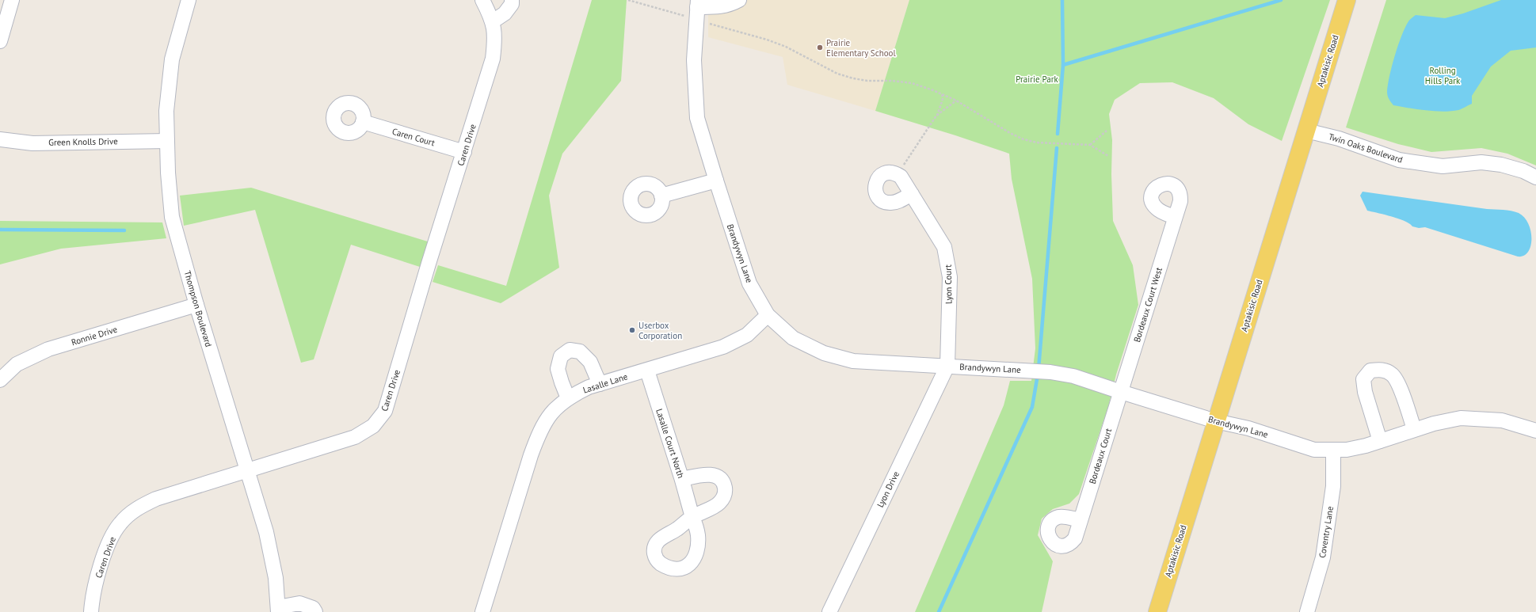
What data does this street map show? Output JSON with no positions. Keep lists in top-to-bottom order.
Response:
{
  "streets": {
    "main road": ["Aptakisic Road"],
    "street": [
      "Caren Court",
      "Green Knolls Drive",
      "Caren Drive",
      "Twin Oaks Boulevard",
      "Brandywyn Lane",
      "Lyon Court",
      "Bordeaux Court West",
      "Thompson Boulevard",
      "Ronnie Drive",
      "Lasalle Lane",
      "Lasalle Court North",
      "Bordeaux Court",
      "Lyon Drive",
      "Coventry Lane"
    ]
  },
  "crossings": [
    ["Aptakisic Road", "Twin Oaks Boulevard"],
    ["Aptakisic Road", "Brandywyn Lane"],
    ["Caren Court", "Caren Drive"],
    ["Green Knolls Drive", "Thompson Boulevard"],
    ["Caren Drive", "Thompson Boulevard"],
    ["Brandywyn Lane", "Lyon Court"],
    ["Brandywyn Lane", "Bordeaux Court West"],
    ["Brandywyn Lane", "Lasalle Lane"],
    ["Brandywyn Lane", "Bordeaux Court"],
    ["Brandywyn Lane", "Lyon Drive"],
    ["Brandywyn Lane", "Coventry Lane"],
    ["Lyon Court", "Lyon Drive"],
    ["Bordeaux Court West", "Bordeaux Court"],
    ["Thompson Boulevard", "Ronnie Drive"],
    ["Lasalle Lane", "Lasalle Court North"]
  ],
  "parks": ["Rolling Hills Park", "Prairie Park"],
  "places": ["Prairie Elementary School", "Userbox Corporation"]
}
